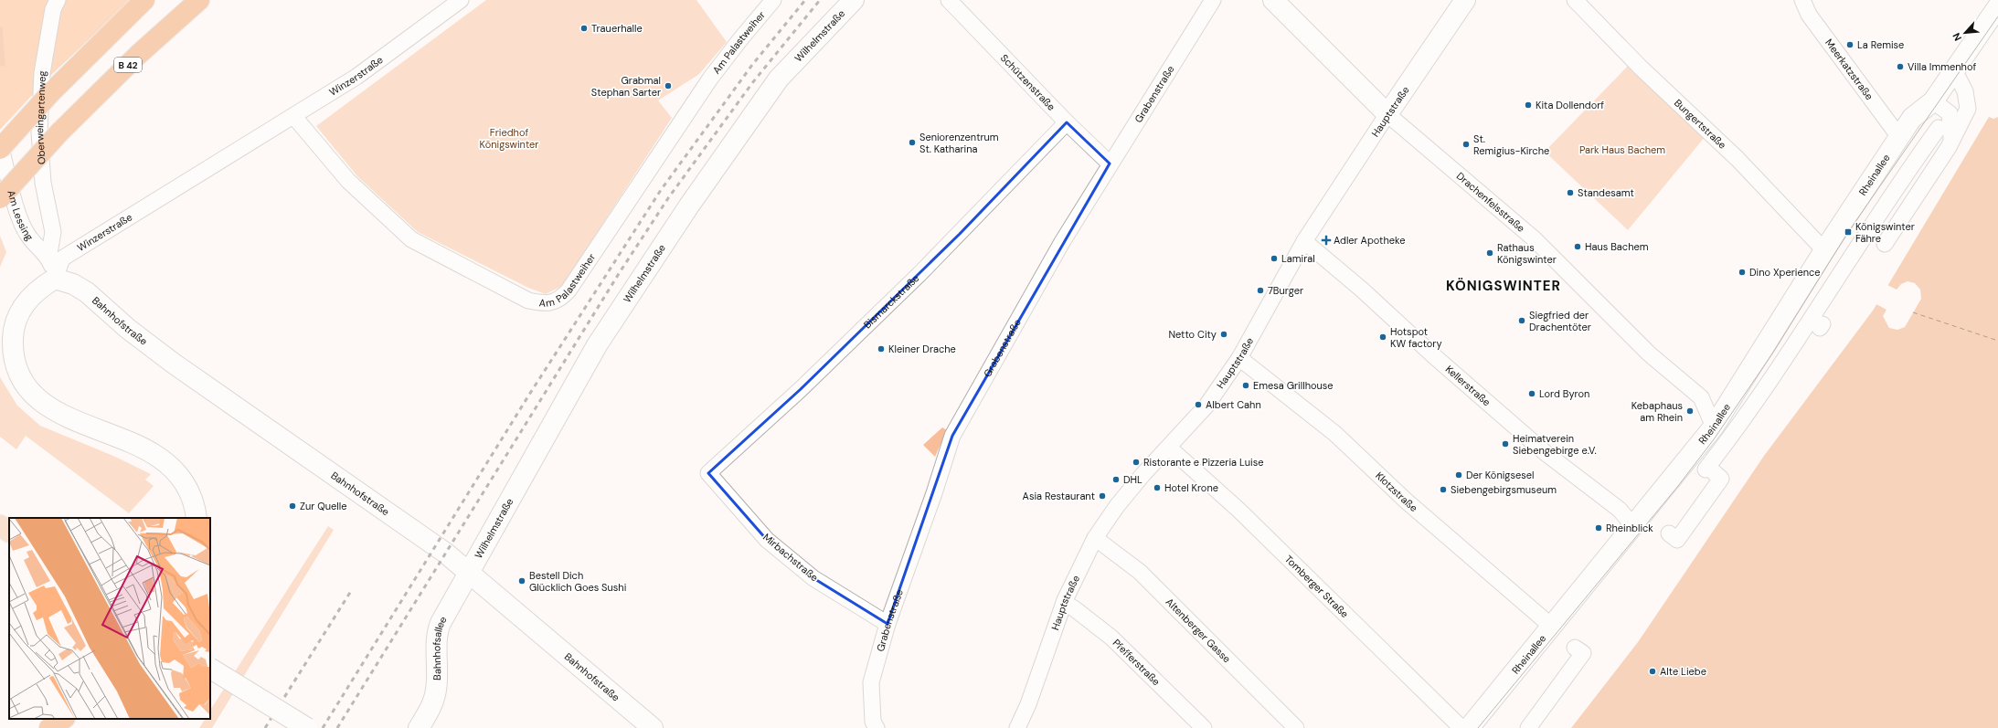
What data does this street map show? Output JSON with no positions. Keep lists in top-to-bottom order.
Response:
{
  "streets": {
    "highway": ["B 42"],
    "street": [
      "Wilhelmstraße",
      "Am Palastweiher",
      "Meerkatzstraße",
      "Winzerstraße",
      "Schützenstraße",
      "Grabenstraße",
      "Hauptstraße",
      "Oberweingartenweg",
      "Bungertstraße",
      "Rheinallee",
      "Drachenfelsstraße",
      "Am Lessing",
      "Bismarckstraße",
      "Bahnhofstraße",
      "Kellerstraße",
      "Klotzstraße",
      "Mirbachstraße",
      "Tomberger Straße",
      "Altenberger Gasse",
      "Bahnhofsallee",
      "Pfefferstraße"
    ]
  },
  "crossings": [
    ["Wilhelmstraße", "Bahnhofstraße"],
    ["Wilhelmstraße", "Bahnhofsallee"],
    ["Am Palastweiher", "Winzerstraße"],
    ["Meerkatzstraße", "Rheinallee"],
    ["Winzerstraße", "Am Lessing"],
    ["Winzerstraße", "Bahnhofstraße"],
    ["Schützenstraße", "Grabenstraße"],
    ["Schützenstraße", "Bismarckstraße"],
    ["Grabenstraße", "Mirbachstraße"],
    ["Hauptstraße", "Drachenfelsstraße"],
    ["Hauptstraße", "Kellerstraße"],
    ["Hauptstraße", "Klotzstraße"],
    ["Hauptstraße", "Tomberger Straße"],
    ["Hauptstraße", "Altenberger Gasse"],
    ["Hauptstraße", "Pfefferstraße"],
    ["Oberweingartenweg", "Am Lessing"],
    ["Bungertstraße", "Rheinallee"],
    ["Rheinallee", "Drachenfelsstraße"],
    ["Rheinallee", "Kellerstraße"],
    ["Rheinallee", "Klotzstraße"],
    ["Am Lessing", "Bahnhofstraße"],
    ["Bismarckstraße", "Mirbachstraße"],
    ["Bahnhofstraße", "Bahnhofsallee"]
  ],
  "districts": ["KÖNIGSWINTER"],
  "parks": ["Friedhof Königswinter", "Park Haus Bachem"],
  "places": {
    "other": [
      "Trauerhalle",
      "La Remise",
      "Villa Immenhof",
      "Grabmal Stephan Sarter",
      "Kita Dollendorf",
      "Seniorenzentrum St. Katharina",
      "St. Remigius-Kirche",
      "Standesamt",
      "Haus Bachem",
      "Rathaus Königswinter",
      "Lamiral",
      "Dino Xperience",
      "7Burger",
      "Siegfried der Drachentöter",
      "Netto City",
      "Hotspot KW factory",
      "Kleiner Drache",
      "Emesa Grillhouse",
      "Lord Byron",
      "Albert Cahn",
      "Kebaphaus am Rhein",
      "Heimatverein Siebengebirge e.V.",
      "Ristorante e Pizzeria Luise",
      "Der Königsesel",
      "DHL",
      "Hotel Krone",
      "Siebengebirgsmuseum",
      "Asia Restaurant",
      "Zur Quelle",
      "Rheinblick",
      "Bestell Dich Glücklich Goes Sushi",
      "Alte Liebe"
    ],
    "transit": ["Königswinter Fähre"],
    "health": ["Adler Apotheke"]
  },
  "north": "bottom left"
}
